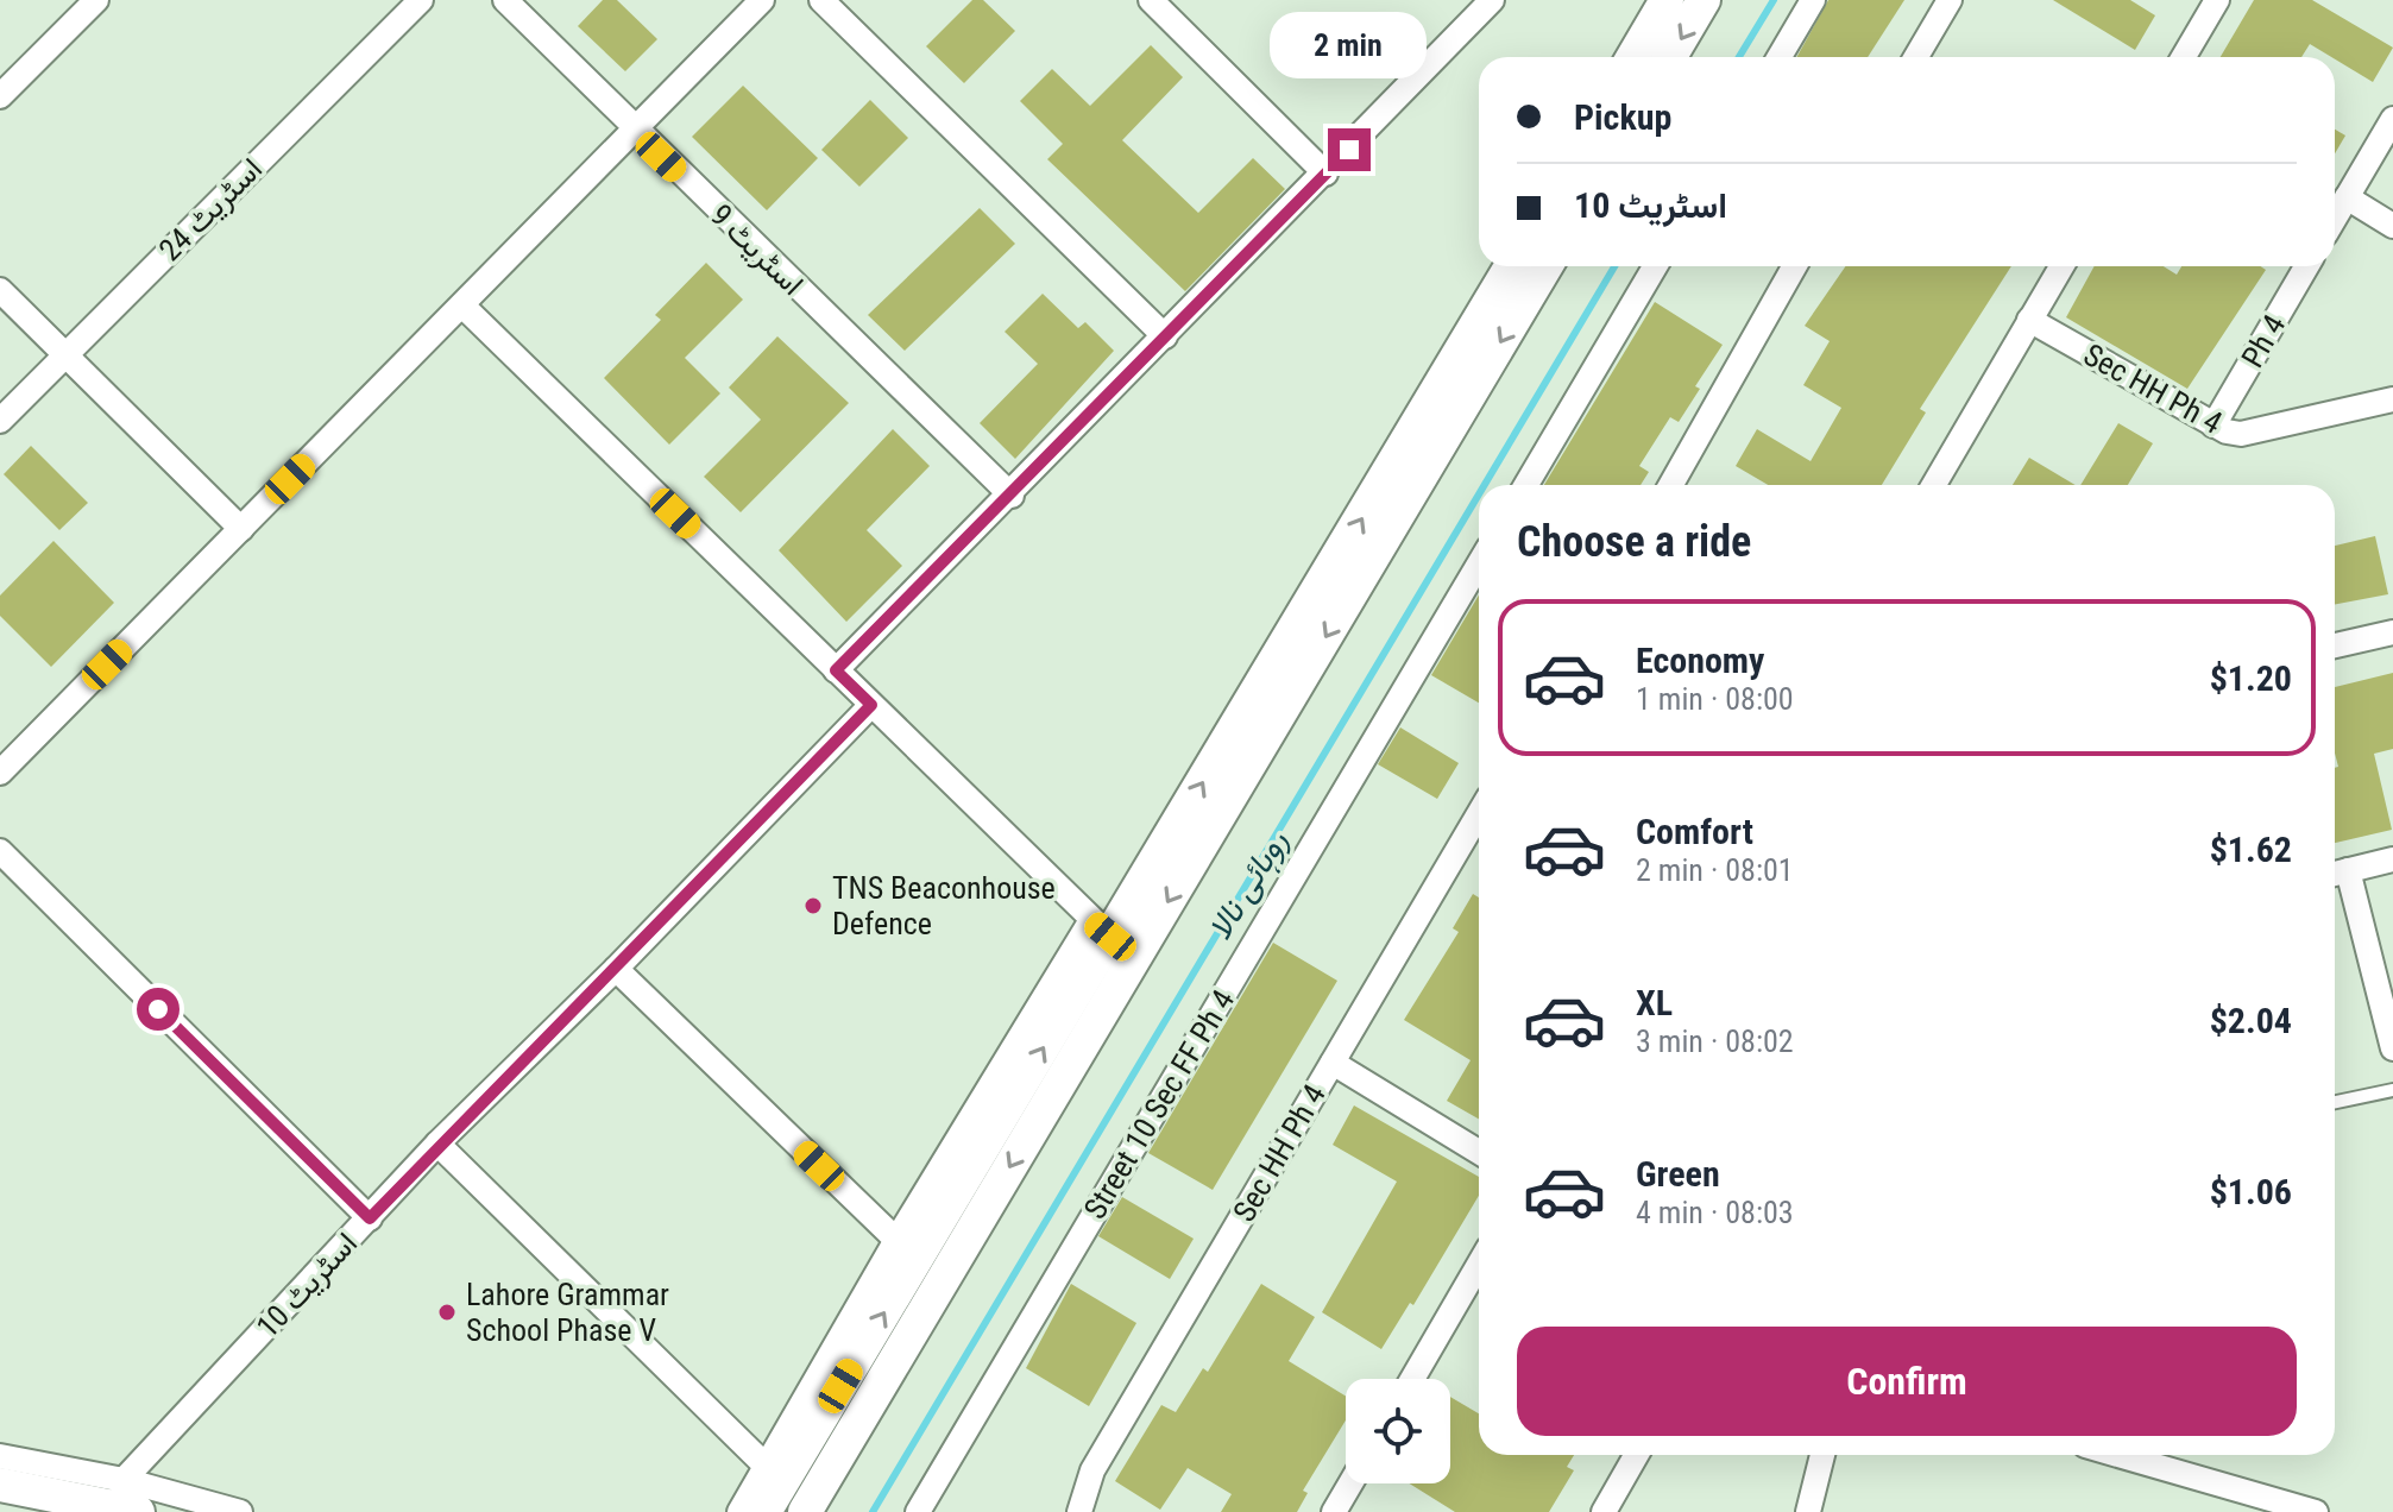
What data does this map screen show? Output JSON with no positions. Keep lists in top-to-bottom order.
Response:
{
  "streets": {
    "street": [
      "اسٹریٹ 24",
      "اسٹریٹ 9",
      "Ph 4",
      "Sec HH Ph 4",
      "Street 10 Sec FF Ph 4",
      "اسٹریٹ 10"
    ]
  },
  "crossings": [
    ["Ph 4", "Sec HH Ph 4"]
  ],
  "water": ["روہائی نالا"],
  "places": ["TNS Beaconhouse Defence", "Lahore Grammar School Phase V"],
  "page": {
    "bubble": "2 min",
    "banner": ["Pickup", "اسٹریٹ 10"],
    "heading": "Choose a ride",
    "list": [
      {
        "name": "Economy",
        "note": "1 min · 08:00",
        "value": "$1.20"
      },
      {
        "name": "Comfort",
        "note": "2 min · 08:01",
        "value": "$1.62"
      },
      {
        "name": "XL",
        "note": "3 min · 08:02",
        "value": "$2.04"
      },
      {
        "name": "Green",
        "note": "4 min · 08:03",
        "value": "$1.06"
      }
    ],
    "buttons": "Confirm"
  }
}
